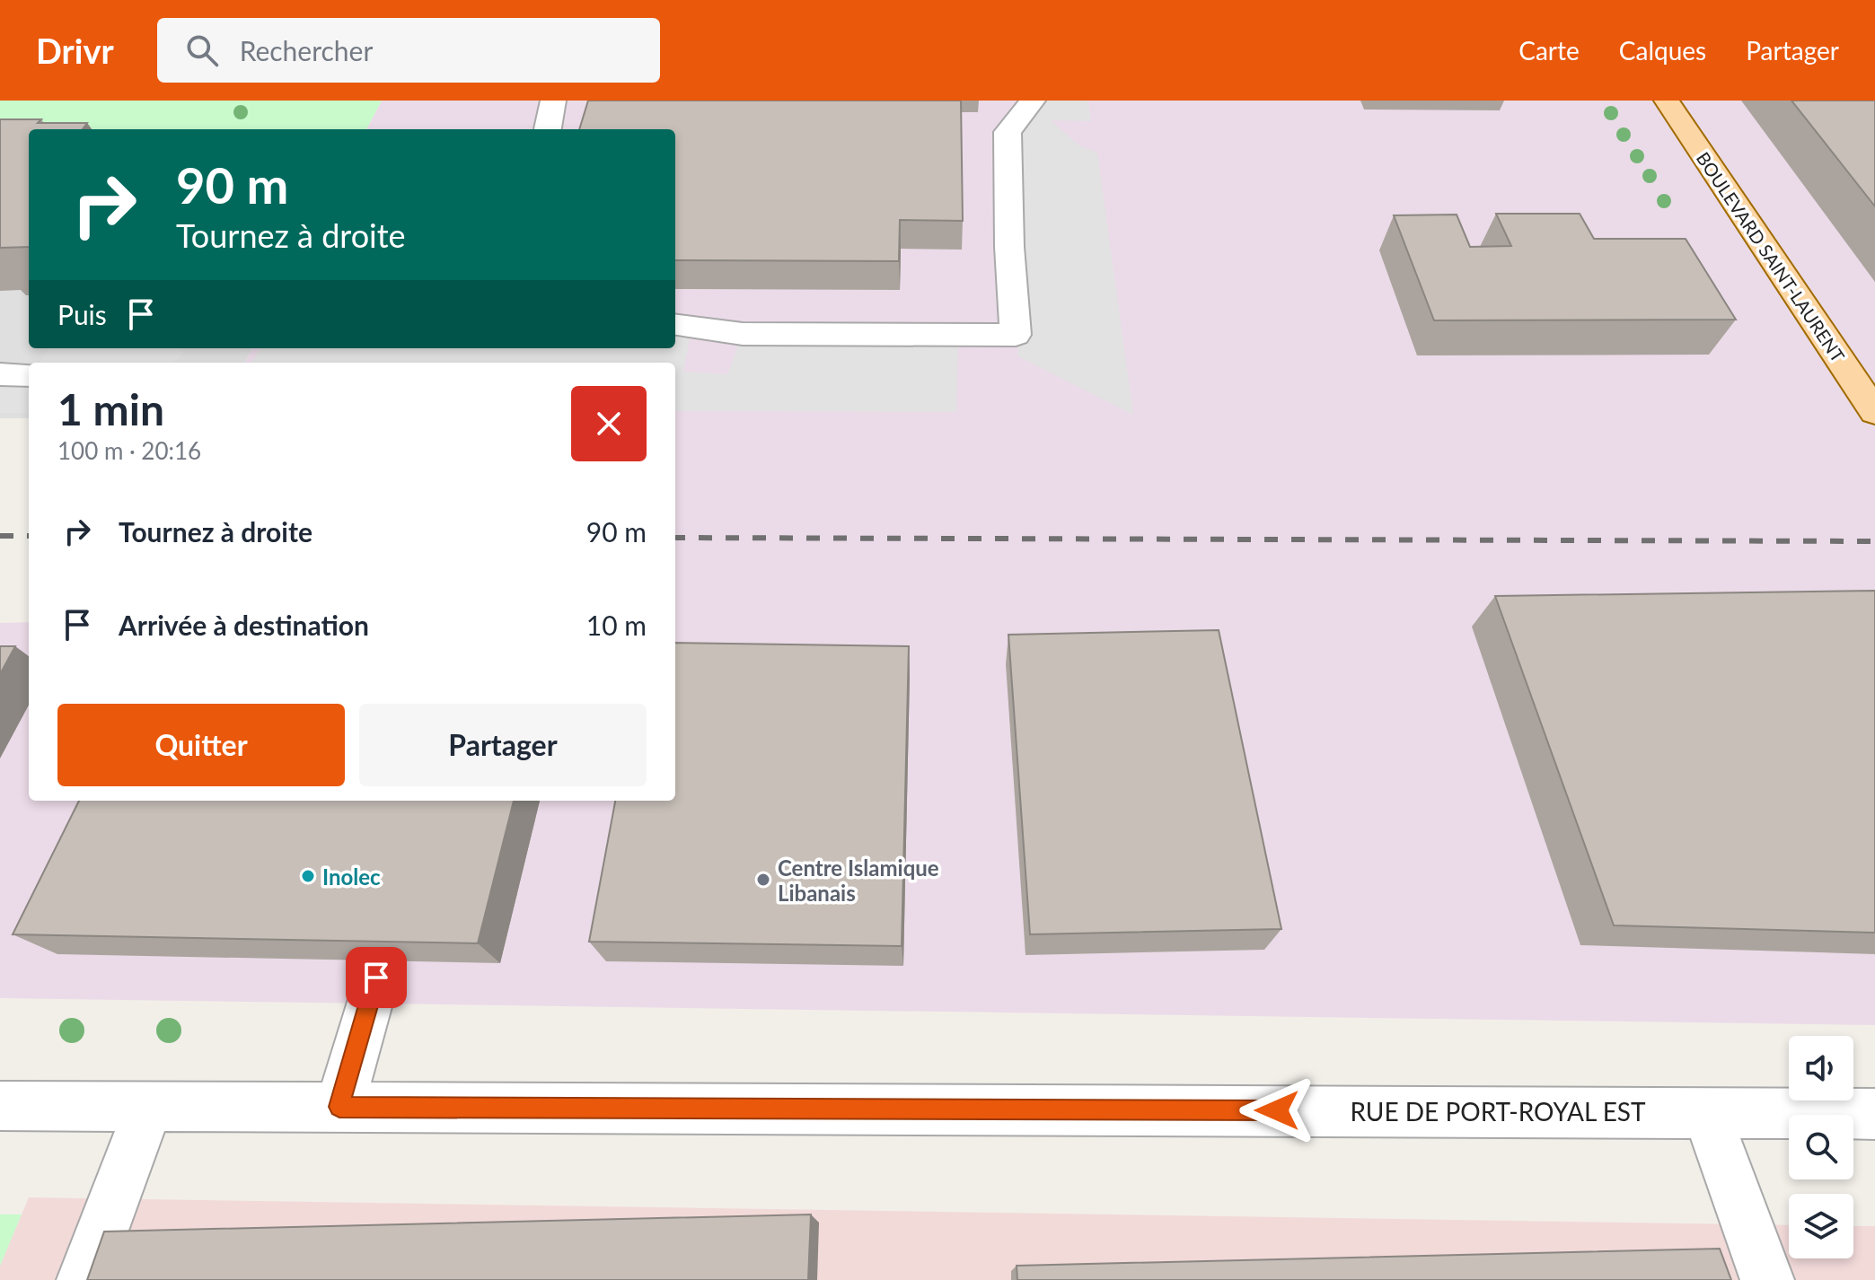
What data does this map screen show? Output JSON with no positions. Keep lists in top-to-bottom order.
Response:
{
  "streets": {
    "main road": ["BOULEVARD SAINT-LAURENT"],
    "street": ["RUE DE PORT-ROYAL EST"]
  },
  "places": ["Inolec", "Centre Islamique Libanais"],
  "page": {
    "header": "Drivr",
    "search": "Rechercher",
    "nav": ["Carte", "Calques", "Partager"],
    "turn": ["90 m", "Tournez à droite"],
    "then": "Puis",
    "heading": ["1 min", "100 m · 20:16"],
    "list": [
      {
        "name": "Tournez à droite",
        "value": "90 m"
      },
      {
        "name": "Arrivée à destination",
        "value": "10 m"
      }
    ],
    "buttons": ["Quitter", "Partager"]
  }
}
